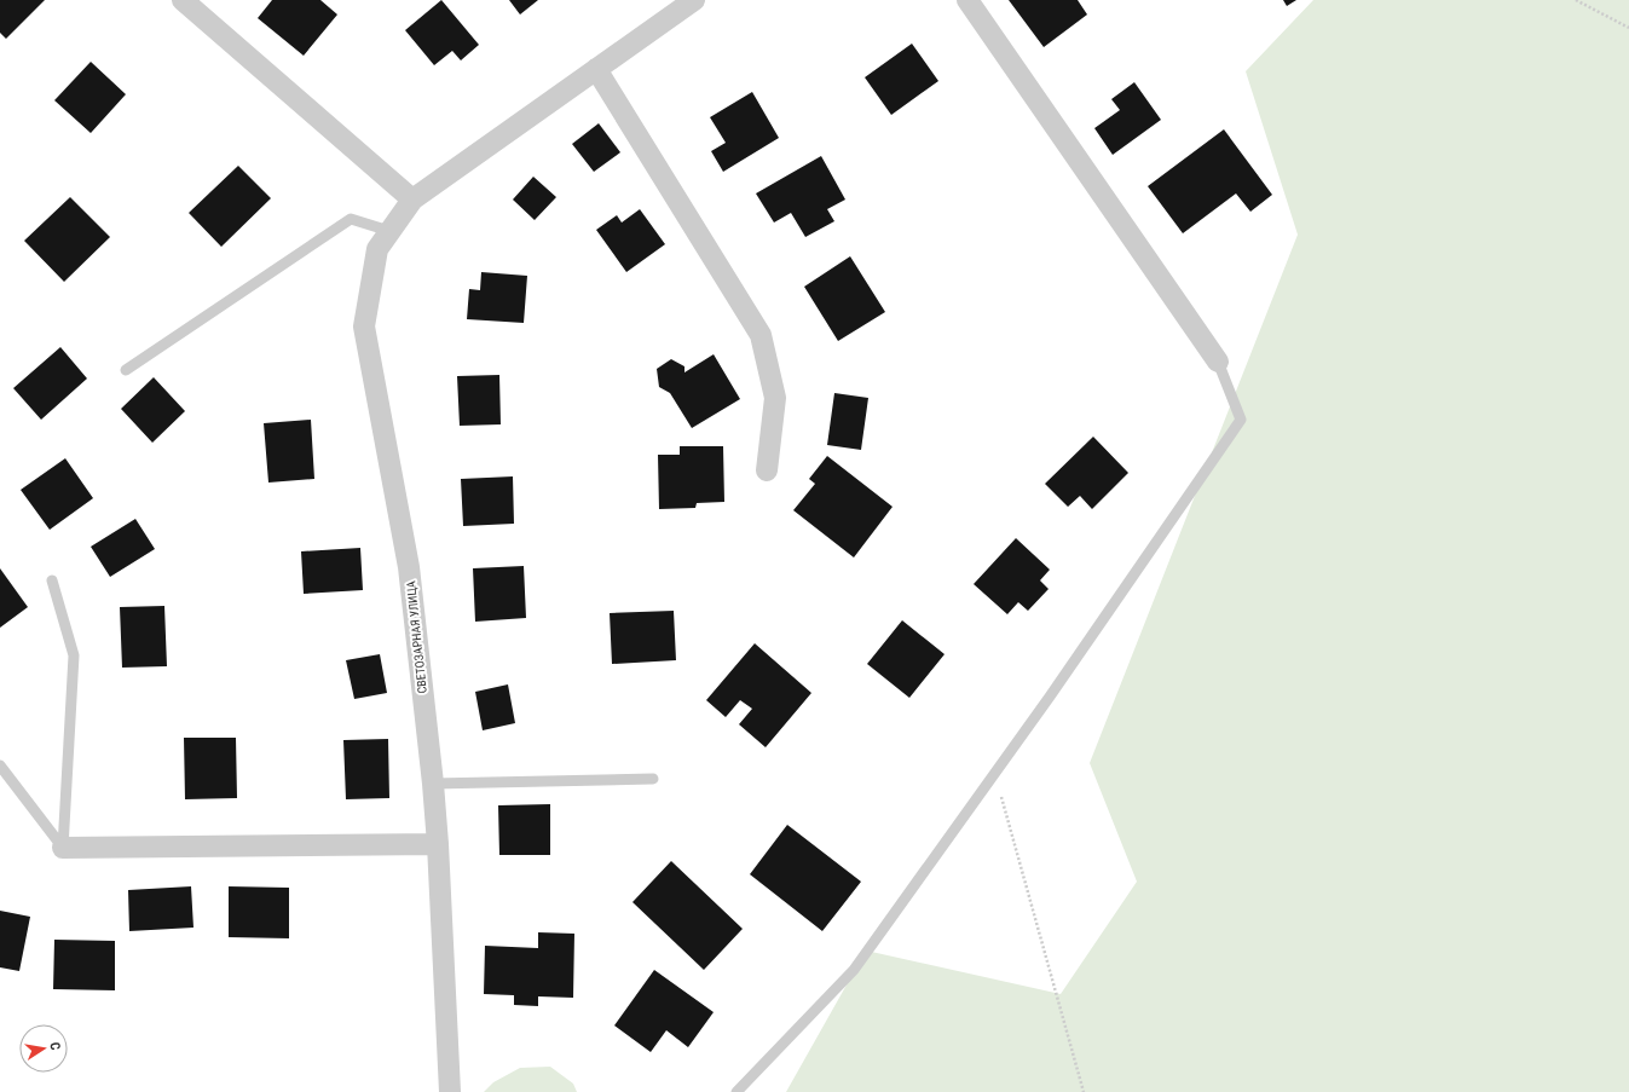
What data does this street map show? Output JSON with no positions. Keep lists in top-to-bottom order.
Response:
{
  "streets": {
    "street": ["СВЕТОЗАРНАЯ УЛИЦА"]
  },
  "north": "right"
}
